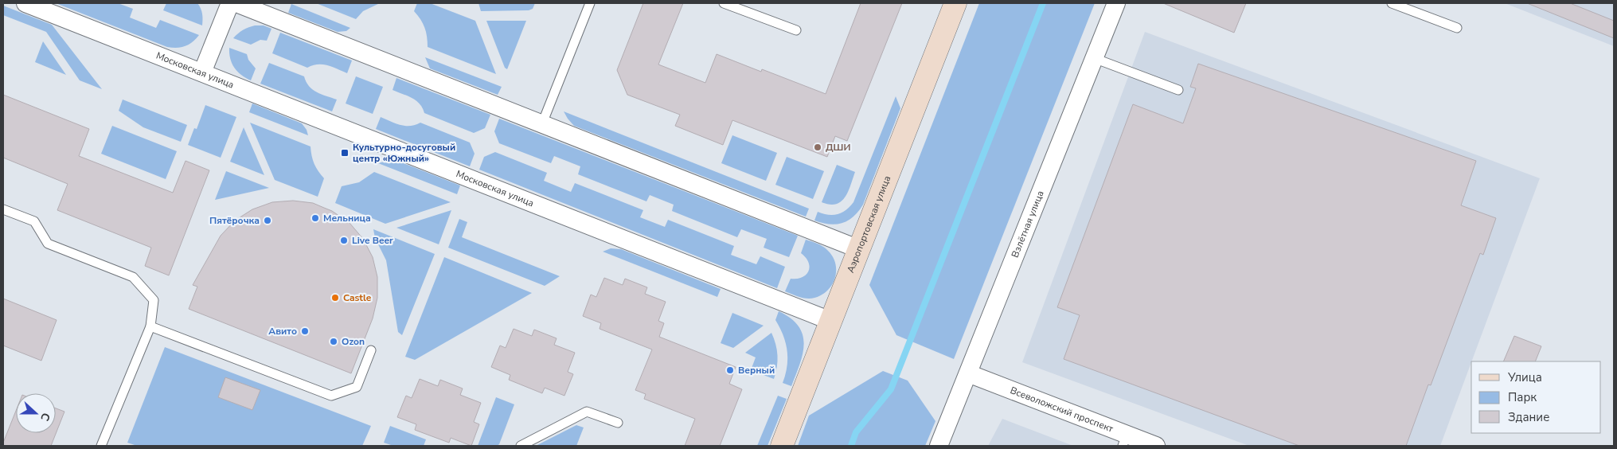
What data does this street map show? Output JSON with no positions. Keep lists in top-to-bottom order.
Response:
{
  "streets": {
    "street": [
      "Московская улица",
      "Аэропортовская улица",
      "Взлётная улица",
      "Всеволожский проспект"
    ]
  },
  "crossings": [
    ["Московская улица", "Аэропортовская улица"],
    ["Взлётная улица", "Всеволожский проспект"]
  ],
  "places": {
    "other": [
      "ДШИ",
      "Мельница",
      "Пятёрочка",
      "Live Beer",
      "Castle",
      "Авито",
      "Ozon",
      "Верный"
    ],
    "transit": ["Культурно-досуговый центр «Южный»"]
  },
  "legend": ["Улица", "Парк", "Здание"],
  "north": "right"
}
